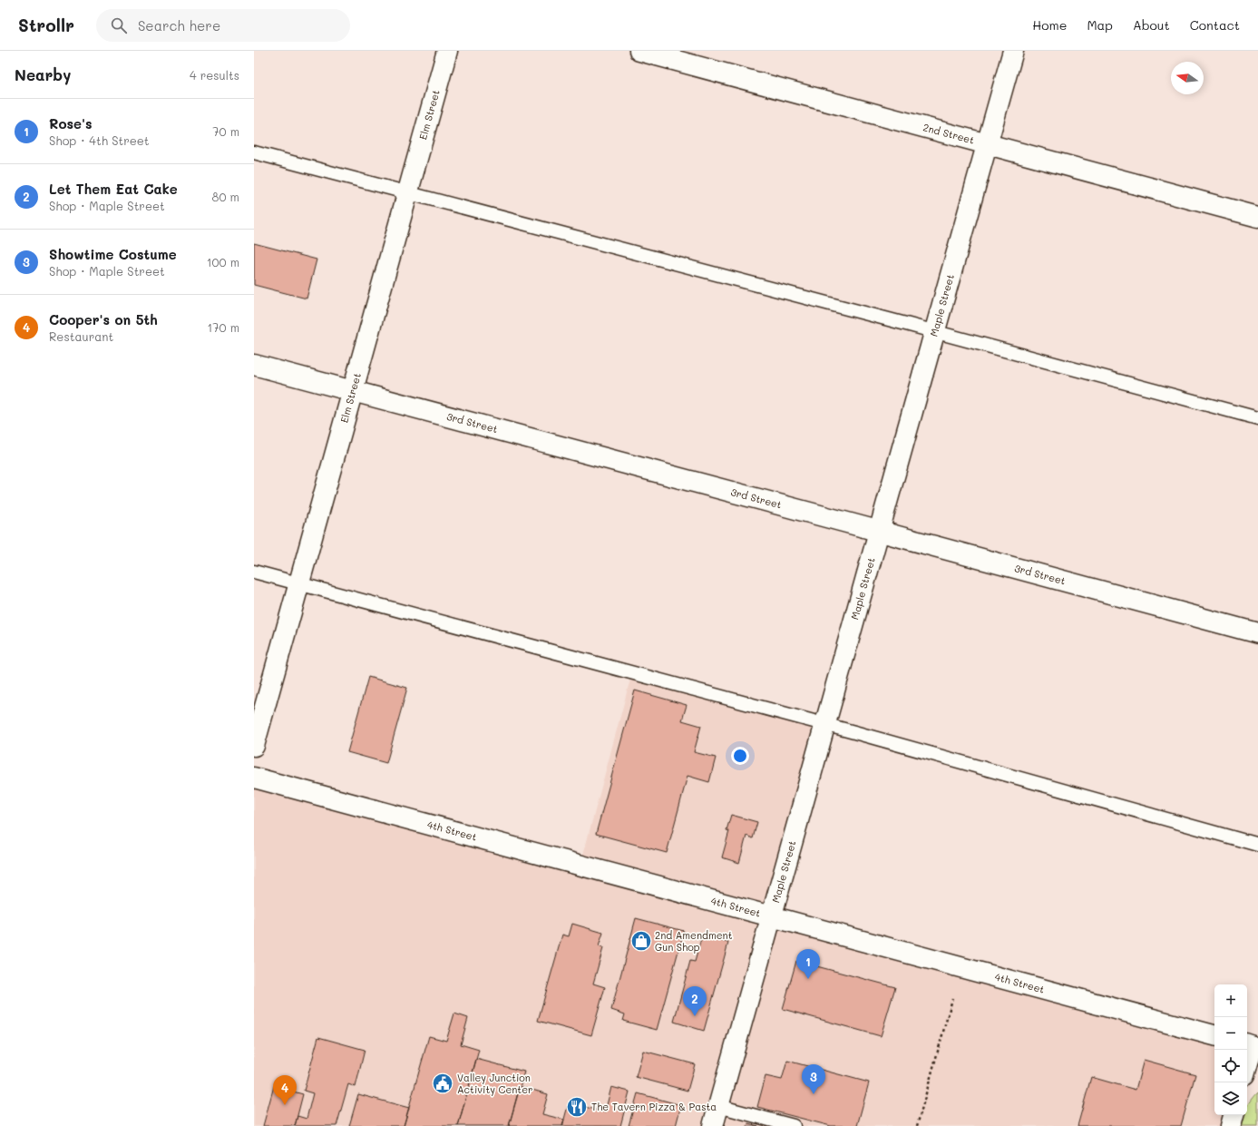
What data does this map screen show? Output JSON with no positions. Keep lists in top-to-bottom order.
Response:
{
  "streets": {
    "street": [
      "Elm Street",
      "2nd Street",
      "Maple Street",
      "3rd Street",
      "4th Street"
    ]
  },
  "crossings": [
    ["Elm Street", "3rd Street"],
    ["2nd Street", "Maple Street"],
    ["Maple Street", "3rd Street"],
    ["Maple Street", "4th Street"]
  ],
  "places": {
    "shop": ["2nd Amendment Gun Shop"],
    "public building": ["Valley Junction Activity Center"],
    "restaurant": ["The Tavern Pizza & Pasta"]
  },
  "north": "left",
  "page": {
    "header": "Strollr",
    "search": "Search here",
    "nav": [
      "Home",
      "Map",
      "About",
      "Contact"
    ],
    "heading": ["Nearby", "4 results"],
    "list": [
      {
        "mark": "1",
        "name": "Rose's",
        "note": "Shop · 4th Street",
        "value": "70 m"
      },
      {
        "mark": "2",
        "name": "Let Them Eat Cake",
        "note": "Shop · Maple Street",
        "value": "80 m"
      },
      {
        "mark": "3",
        "name": "Showtime Costume",
        "note": "Shop · Maple Street",
        "value": "100 m"
      },
      {
        "mark": "4",
        "name": "Cooper's on 5th",
        "note": "Restaurant",
        "value": "170 m"
      }
    ],
    "pins": [
      "1",
      "2",
      "3",
      "4"
    ],
    "map_buttons": ["+", "−"]
  }
}
